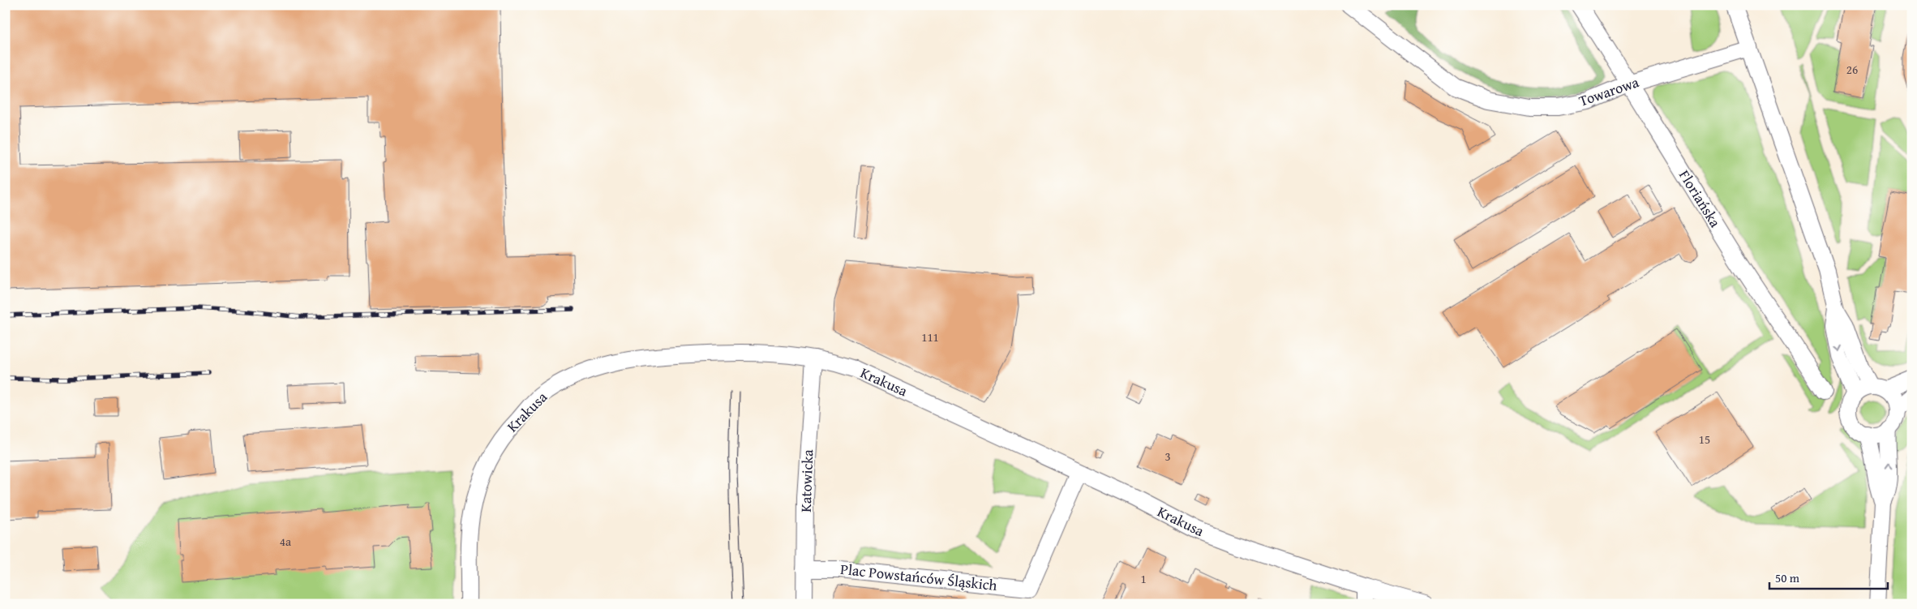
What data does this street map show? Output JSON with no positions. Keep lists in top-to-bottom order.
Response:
{
  "streets": {
    "street": [
      "Towarowa",
      "Floriańska",
      "Krakusa",
      "Katowicka",
      "Plac Powstańców Śląskich"
    ]
  },
  "crossings": [
    ["Towarowa", "Floriańska"],
    ["Krakusa", "Katowicka"],
    ["Krakusa", "Plac Powstańców Śląskich"],
    ["Katowicka", "Plac Powstańców Śląskich"]
  ],
  "house_numbers": [
    "26",
    "111",
    "15",
    "3",
    "4a",
    "1"
  ],
  "scale_bar": "50 m"
}
